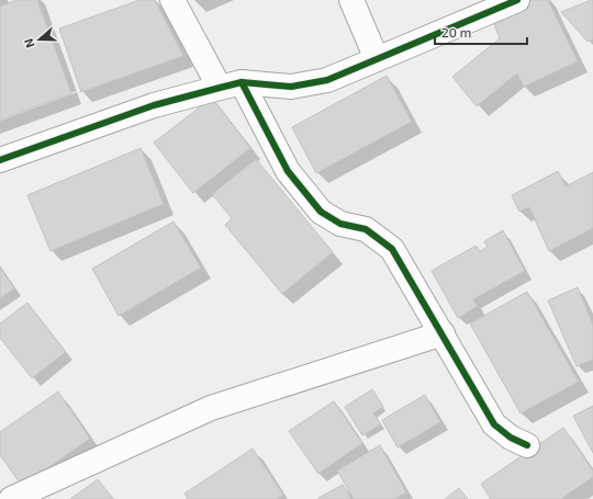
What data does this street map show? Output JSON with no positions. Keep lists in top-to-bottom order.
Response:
{
  "scale_bar": "20 m",
  "north": "left"
}
